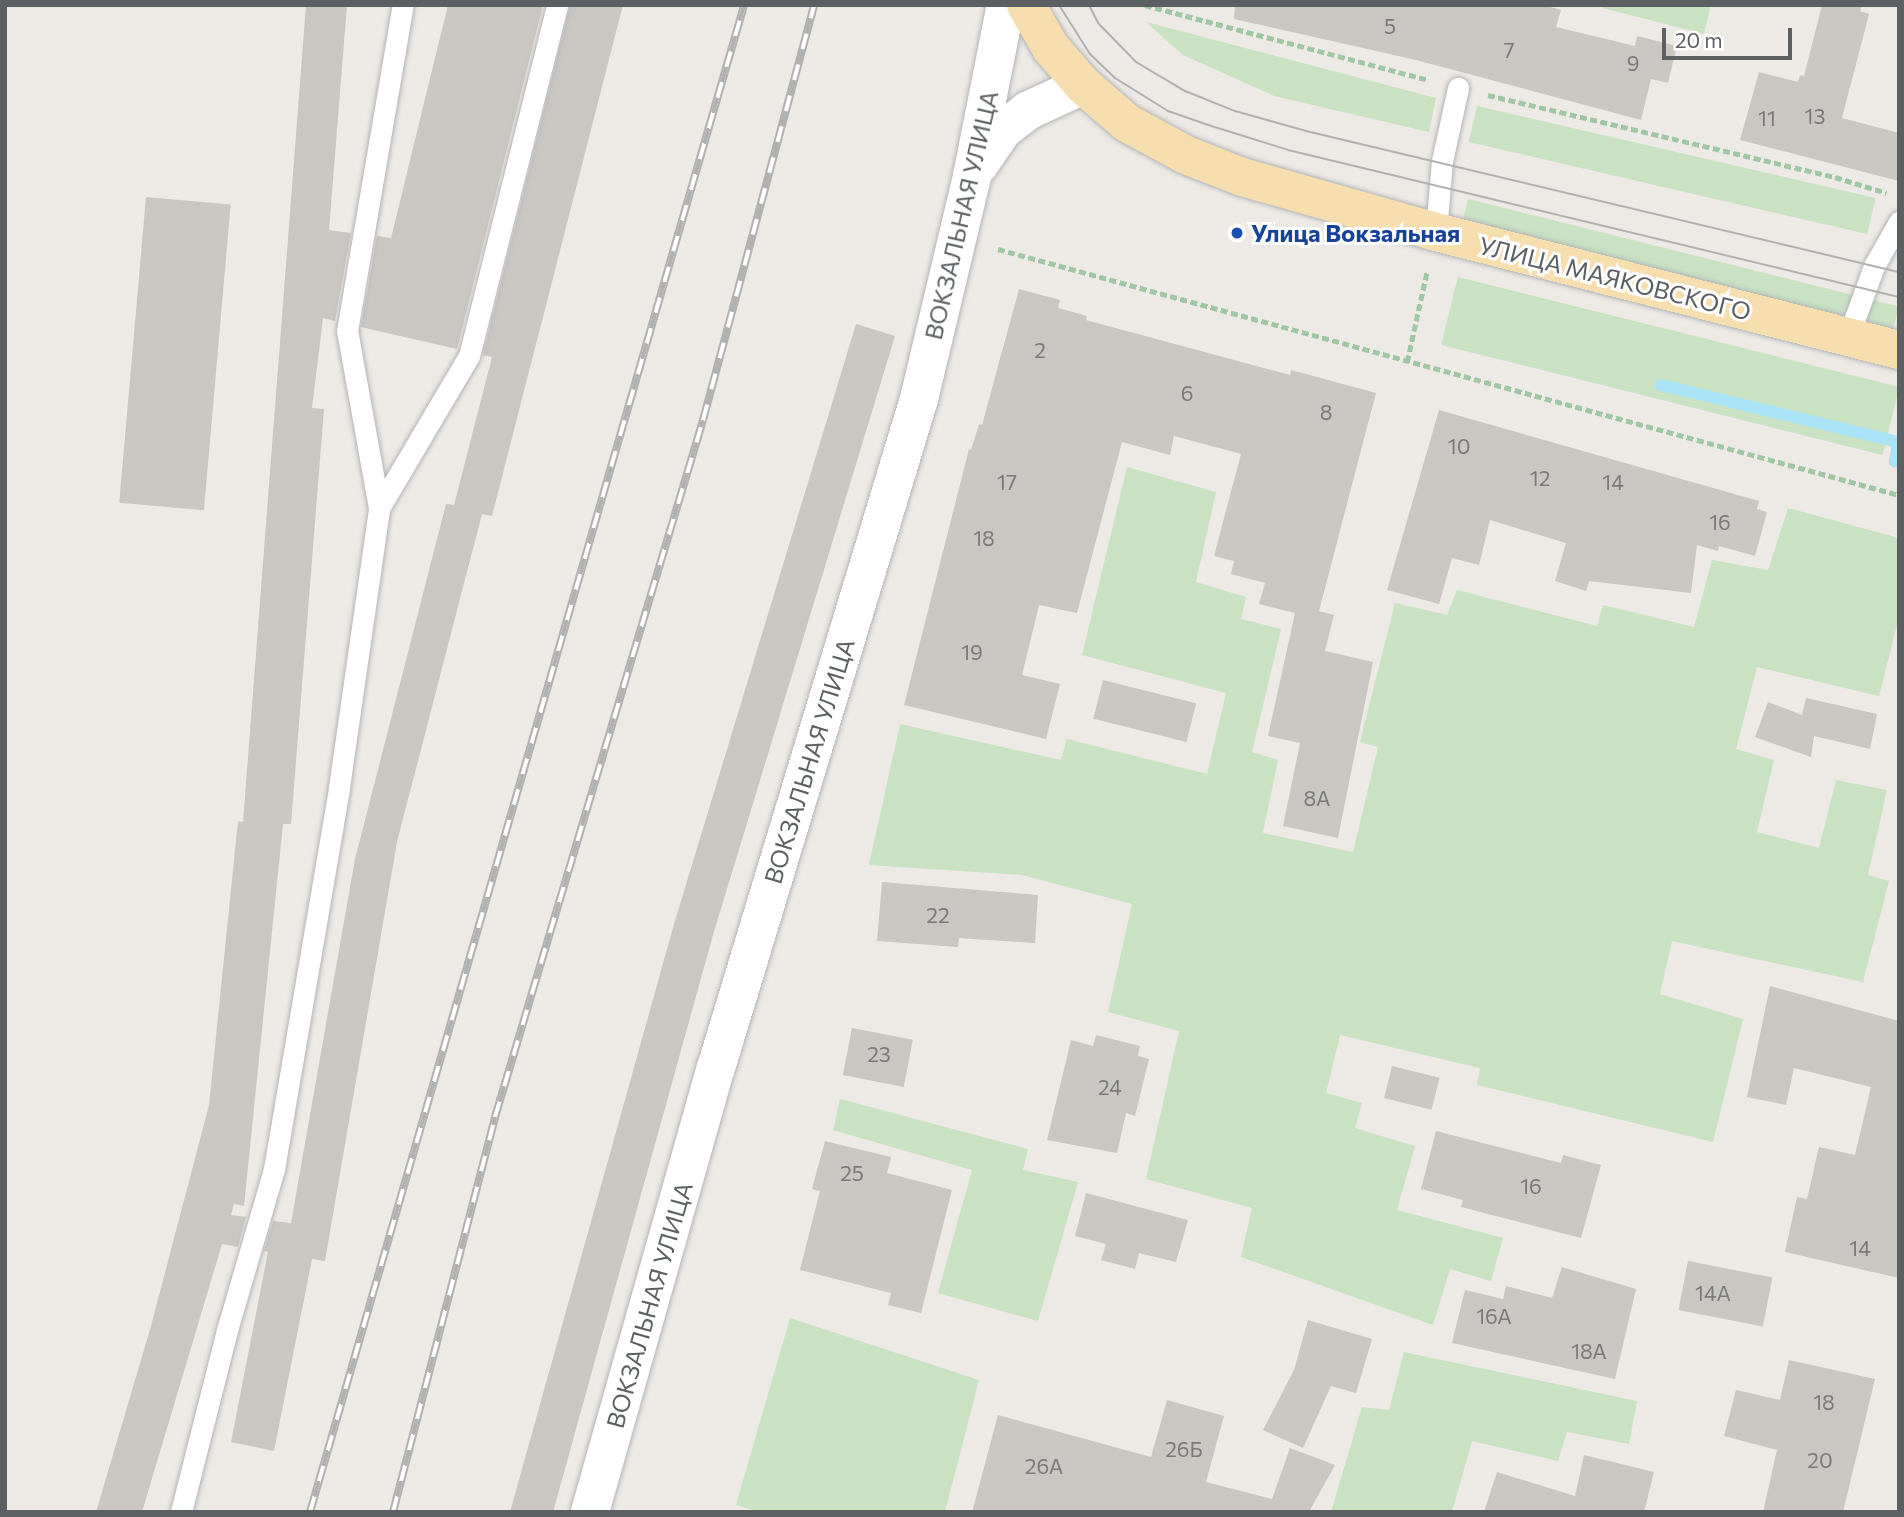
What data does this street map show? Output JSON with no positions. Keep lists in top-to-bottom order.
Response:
{
  "streets": {
    "main road": ["УЛИЦА МАЯКОВСКОГО"],
    "street": ["ВОКЗАЛЬНАЯ УЛИЦА"]
  },
  "places": ["Улица Вокзальная"],
  "house_numbers": [
    "5",
    "7",
    "9",
    "13",
    "11",
    "2",
    "6",
    "8",
    "10",
    "12",
    "17",
    "14",
    "16",
    "18",
    "19",
    "8А",
    "22",
    "23",
    "24",
    "25",
    "16",
    "14",
    "14А",
    "16А",
    "18А",
    "18",
    "26Б",
    "20",
    "26А"
  ],
  "scale_bar": "20 m"
}
